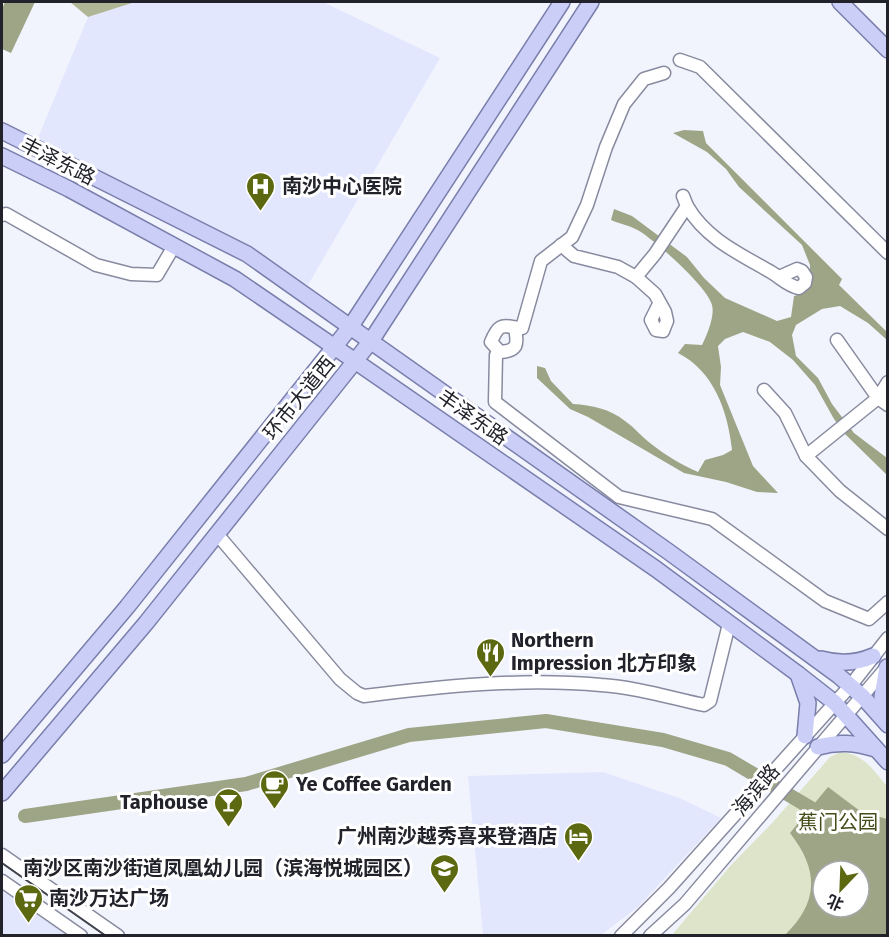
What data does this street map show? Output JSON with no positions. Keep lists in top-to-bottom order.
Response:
{
  "streets": {
    "main road": ["丰泽东路", "环市大道西"],
    "street": ["海滨路"]
  },
  "crossings": [
    ["丰泽东路", "环市大道西"],
    ["丰泽东路", "海滨路"]
  ],
  "parks": ["蕉门公园"],
  "places": {
    "hospital": ["南沙中心医院"],
    "restaurant": ["Northern Impression 北方印象"],
    "cafe": ["Ye Coffee Garden"],
    "bar": ["Taphouse"],
    "hotel": ["广州南沙越秀喜来登酒店"],
    "school or university": ["南沙区南沙街道凤凰幼儿园（滨海悦城园区）"],
    "supermarket": ["南沙万达广场"]
  },
  "north": "bottom left"
}
